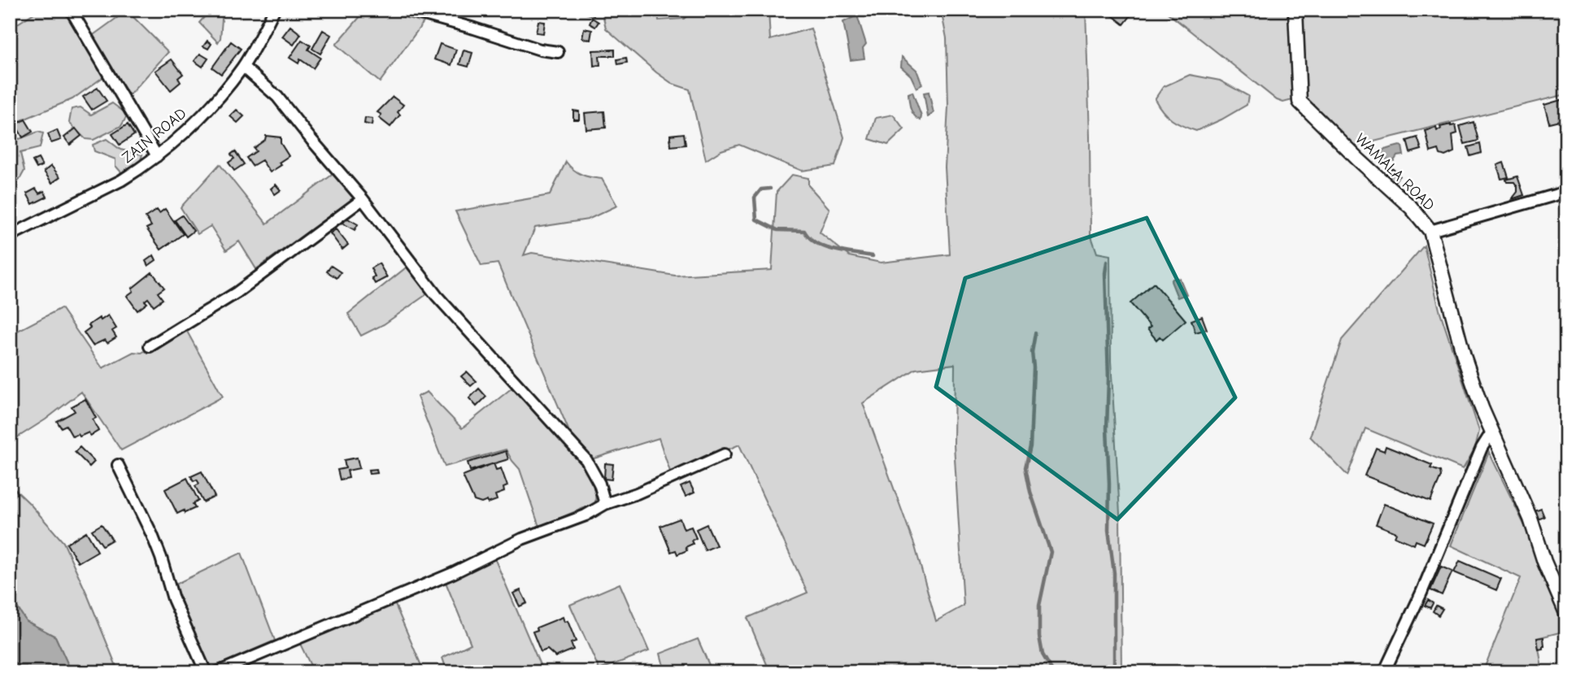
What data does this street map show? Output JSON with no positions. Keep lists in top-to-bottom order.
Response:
{
  "streets": {
    "street": ["ZAIN ROAD", "WAMALA ROAD"]
  }
}
